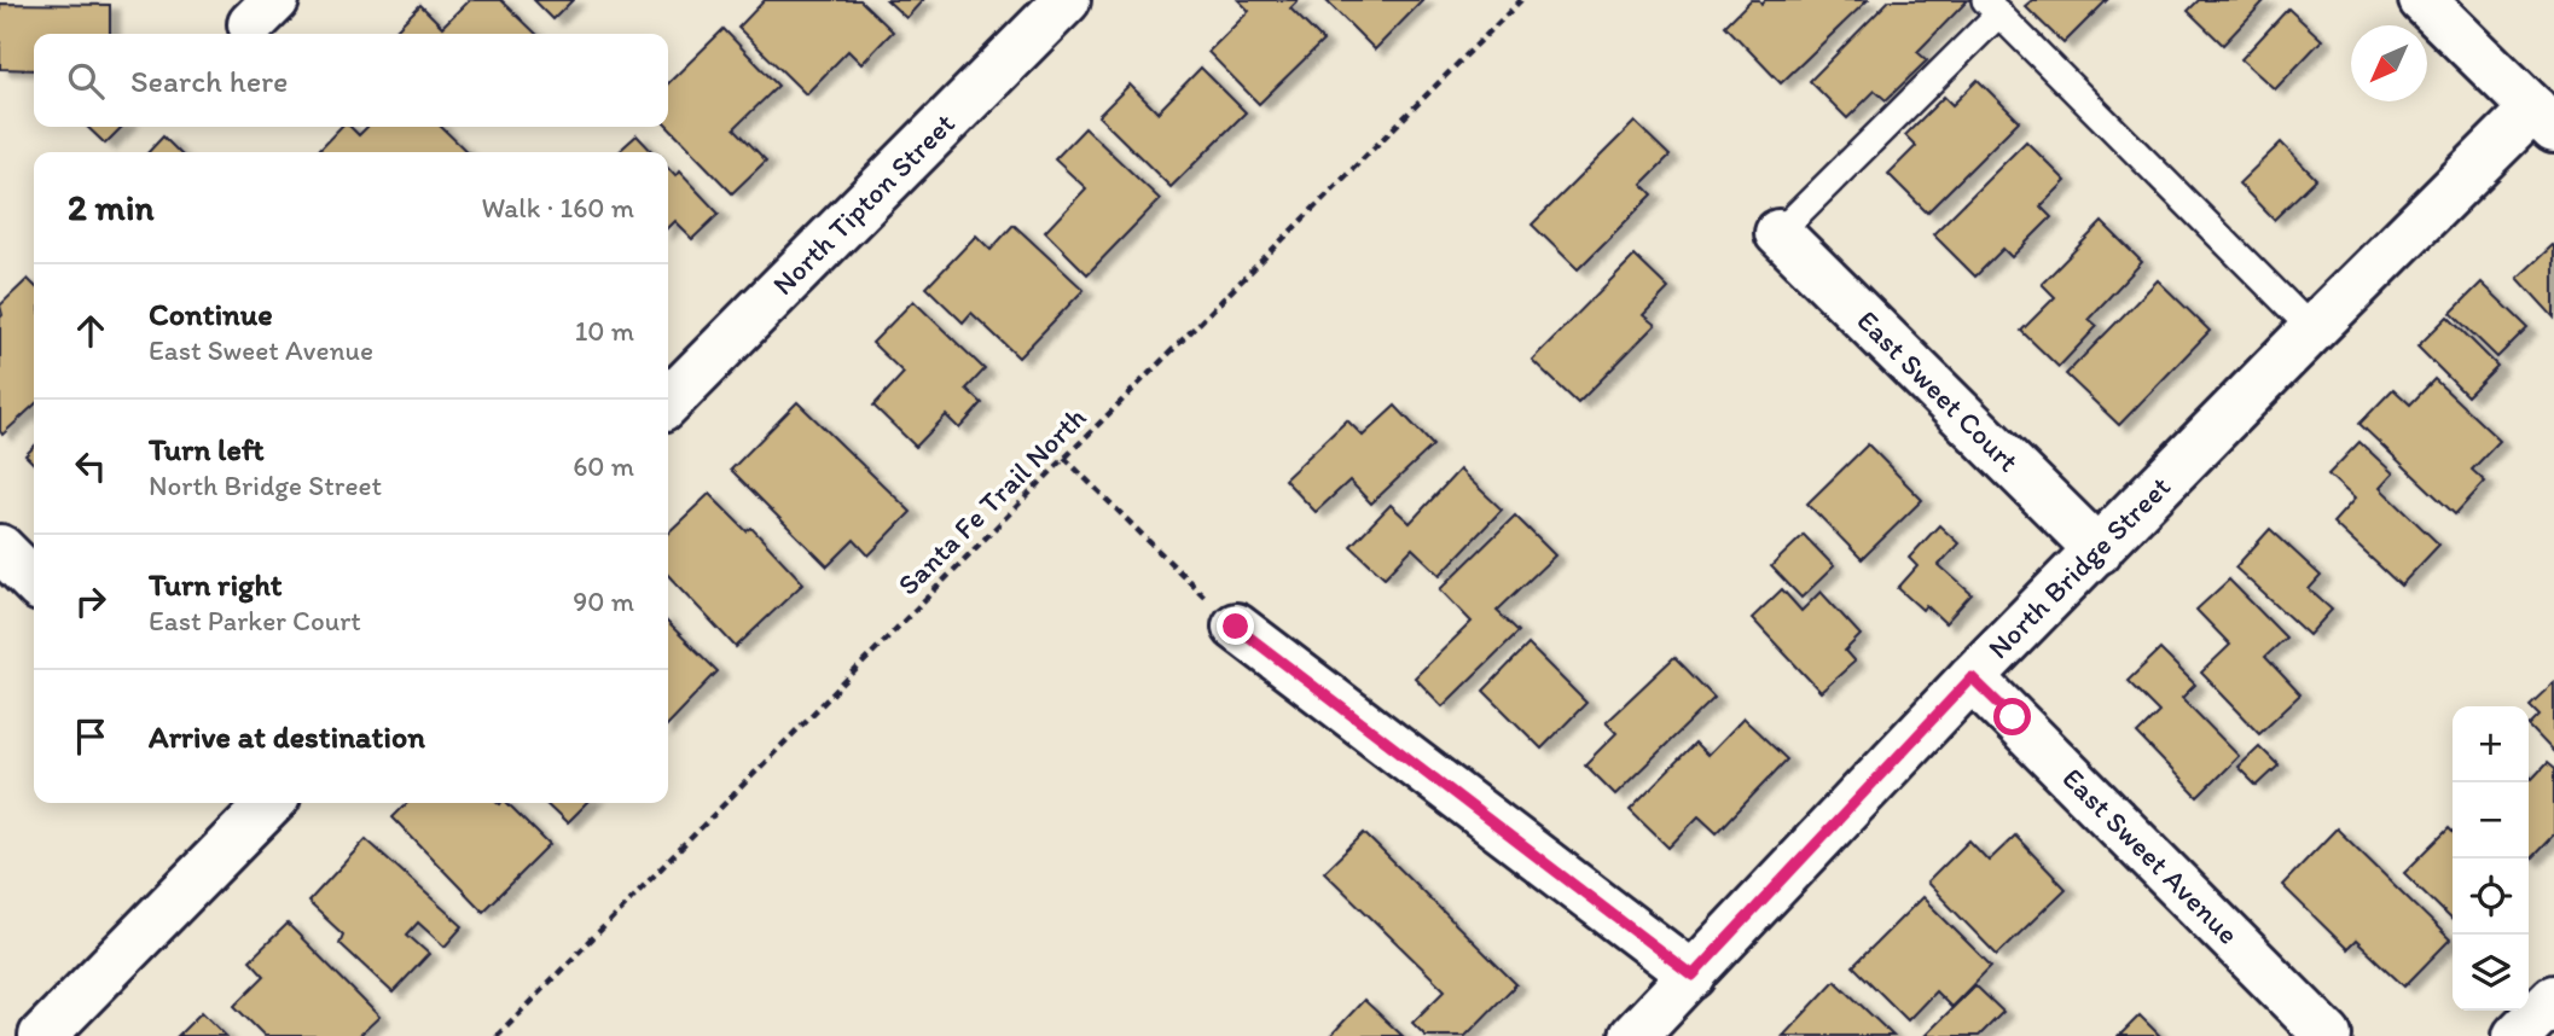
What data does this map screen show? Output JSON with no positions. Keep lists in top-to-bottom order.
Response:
{
  "streets": {
    "street": [
      "North Tipton Street",
      "East Sweet Court",
      "North Bridge Street",
      "East Sweet Avenue"
    ],
    "path": ["Santa Fe Trail North"]
  },
  "crossings": [
    ["East Sweet Court", "North Bridge Street"],
    ["North Bridge Street", "East Sweet Avenue"]
  ],
  "north": "bottom left",
  "page": {
    "search": "Search here",
    "heading": ["2 min", "Walk · 160 m"],
    "list": [
      ["Continue", "East Sweet Avenue", "10 m"],
      ["Turn left", "North Bridge Street", "60 m"],
      ["Turn right", "East Parker Court", "90 m"],
      "Arrive at destination"
    ],
    "map_buttons": ["+", "−"]
  }
}
